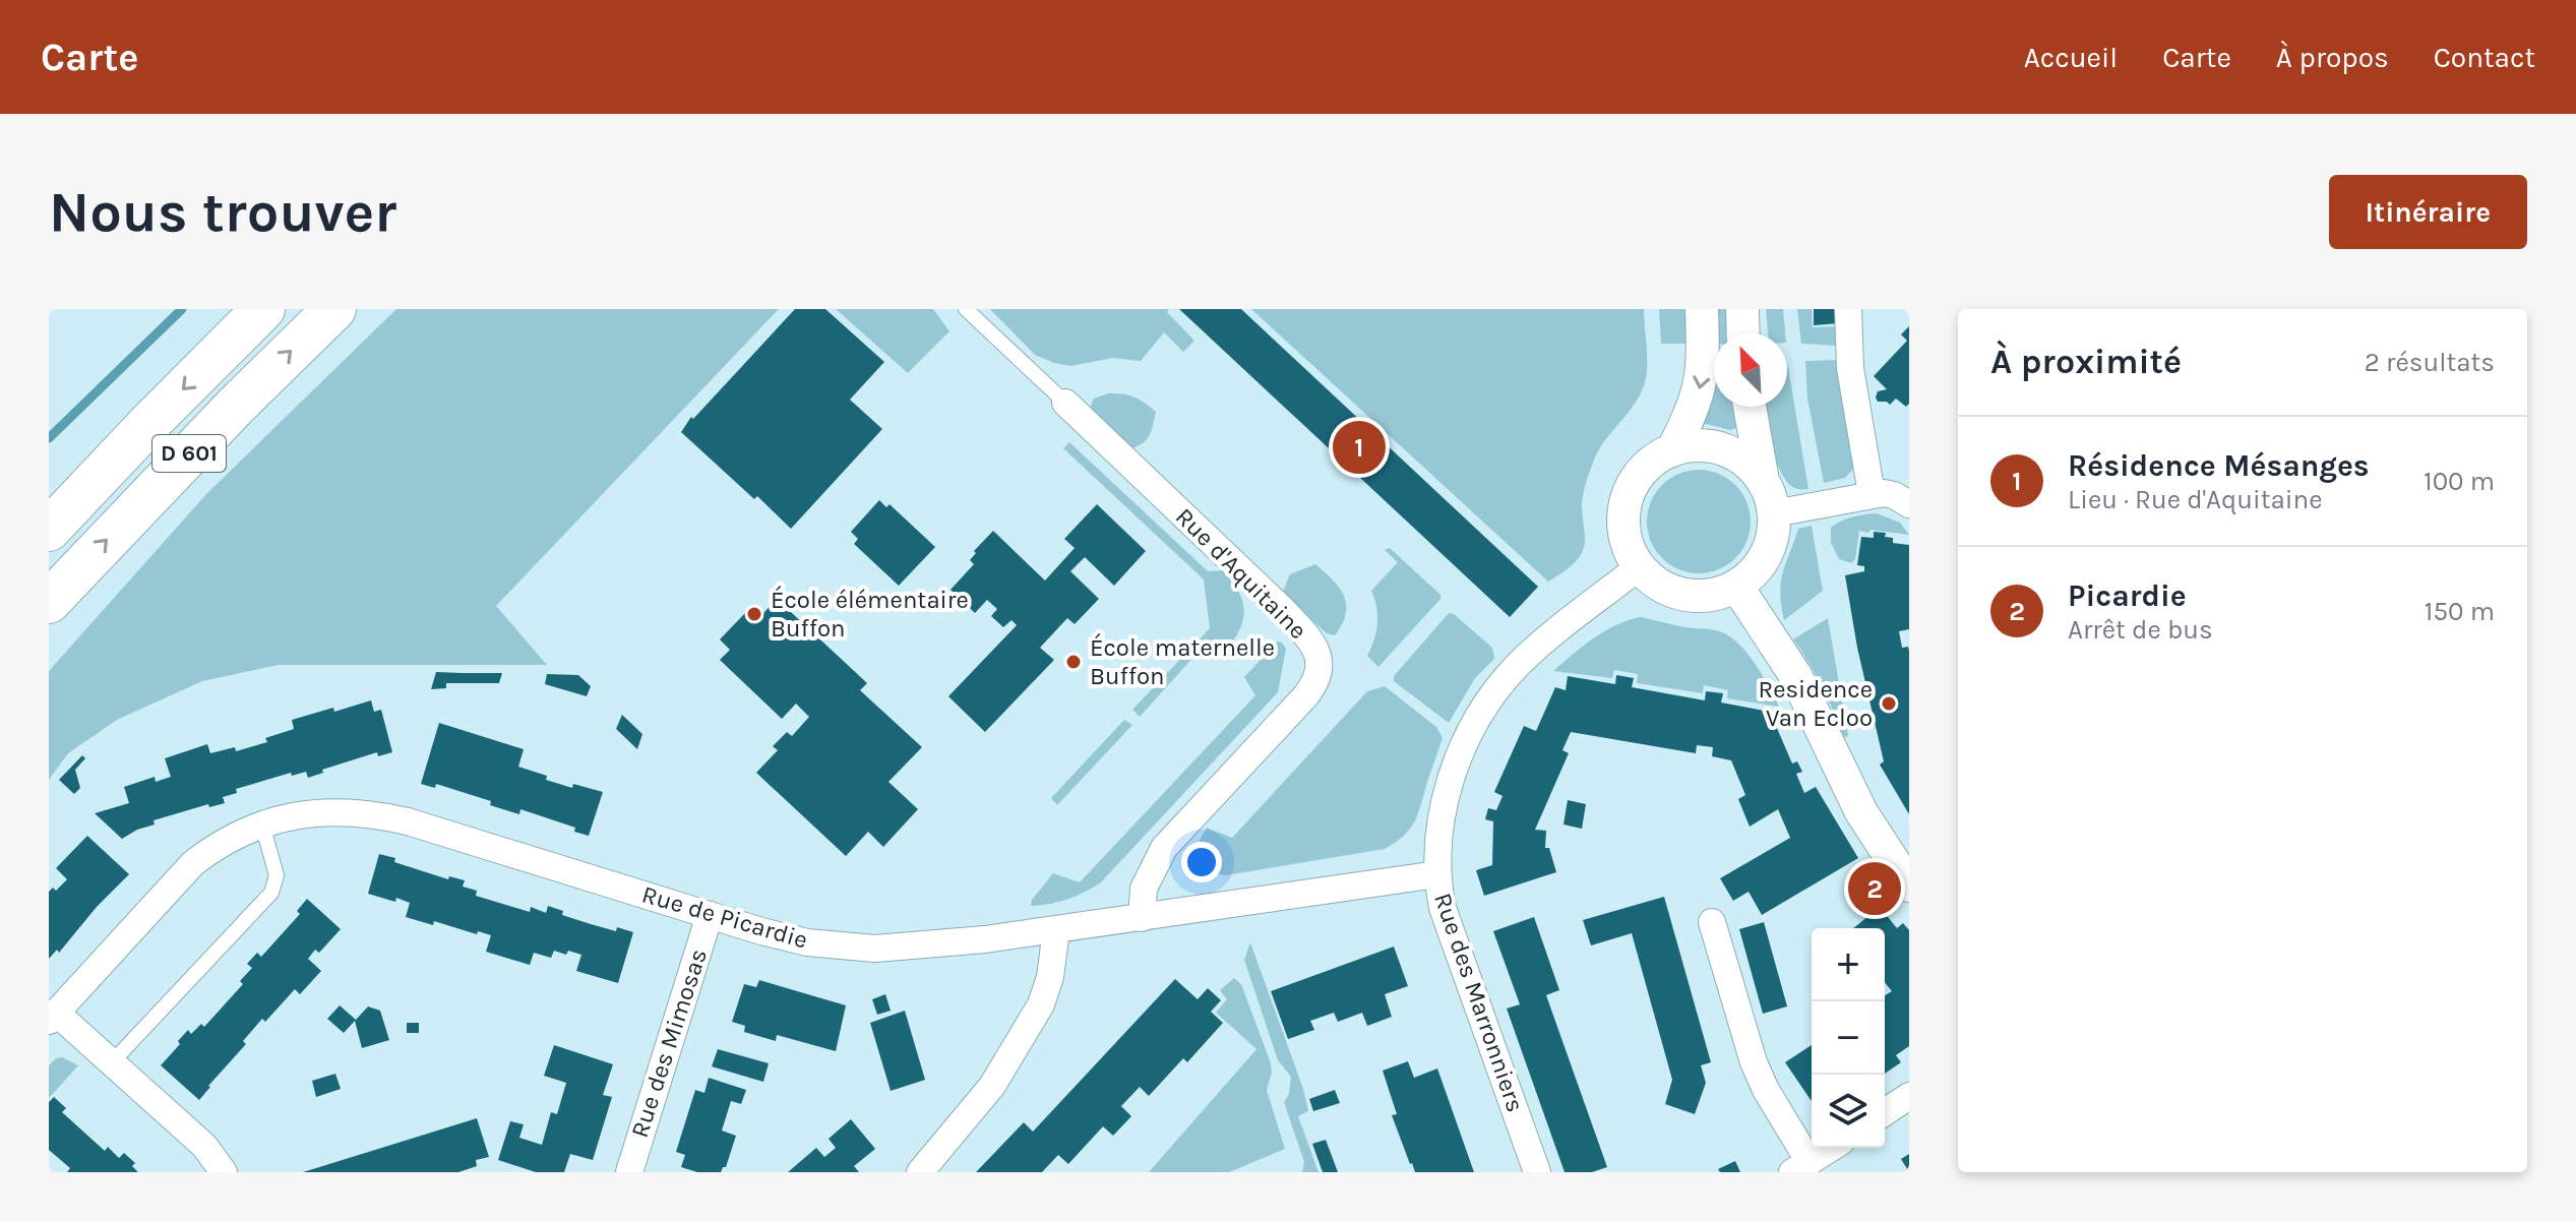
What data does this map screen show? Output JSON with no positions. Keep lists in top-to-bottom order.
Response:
{
  "streets": {
    "main road": ["D 601"],
    "street": [
      "Rue d'Aquitaine",
      "Rue de Picardie",
      "Rue des Marronniers",
      "Rue des Mimosas"
    ]
  },
  "crossings": [
    ["Rue d'Aquitaine", "Rue de Picardie"],
    ["Rue de Picardie", "Rue des Marronniers"],
    ["Rue de Picardie", "Rue des Mimosas"]
  ],
  "places": ["École élémentaire Buffon", "École maternelle Buffon", "Residence Van Ecloo"],
  "north": "top left",
  "page": {
    "header": "Carte",
    "nav": [
      "Accueil",
      "Carte",
      "À propos",
      "Contact"
    ],
    "buttons": "Itinéraire",
    "title": "Nous trouver",
    "heading": ["À proximité", "2 résultats"],
    "list": [
      {
        "mark": "1",
        "name": "Résidence Mésanges",
        "note": "Lieu · Rue d'Aquitaine",
        "value": "100 m"
      },
      {
        "mark": "2",
        "name": "Picardie",
        "note": "Arrêt de bus",
        "value": "150 m"
      }
    ],
    "pins": ["1", "2"],
    "map_buttons": ["+", "−"]
  }
}
